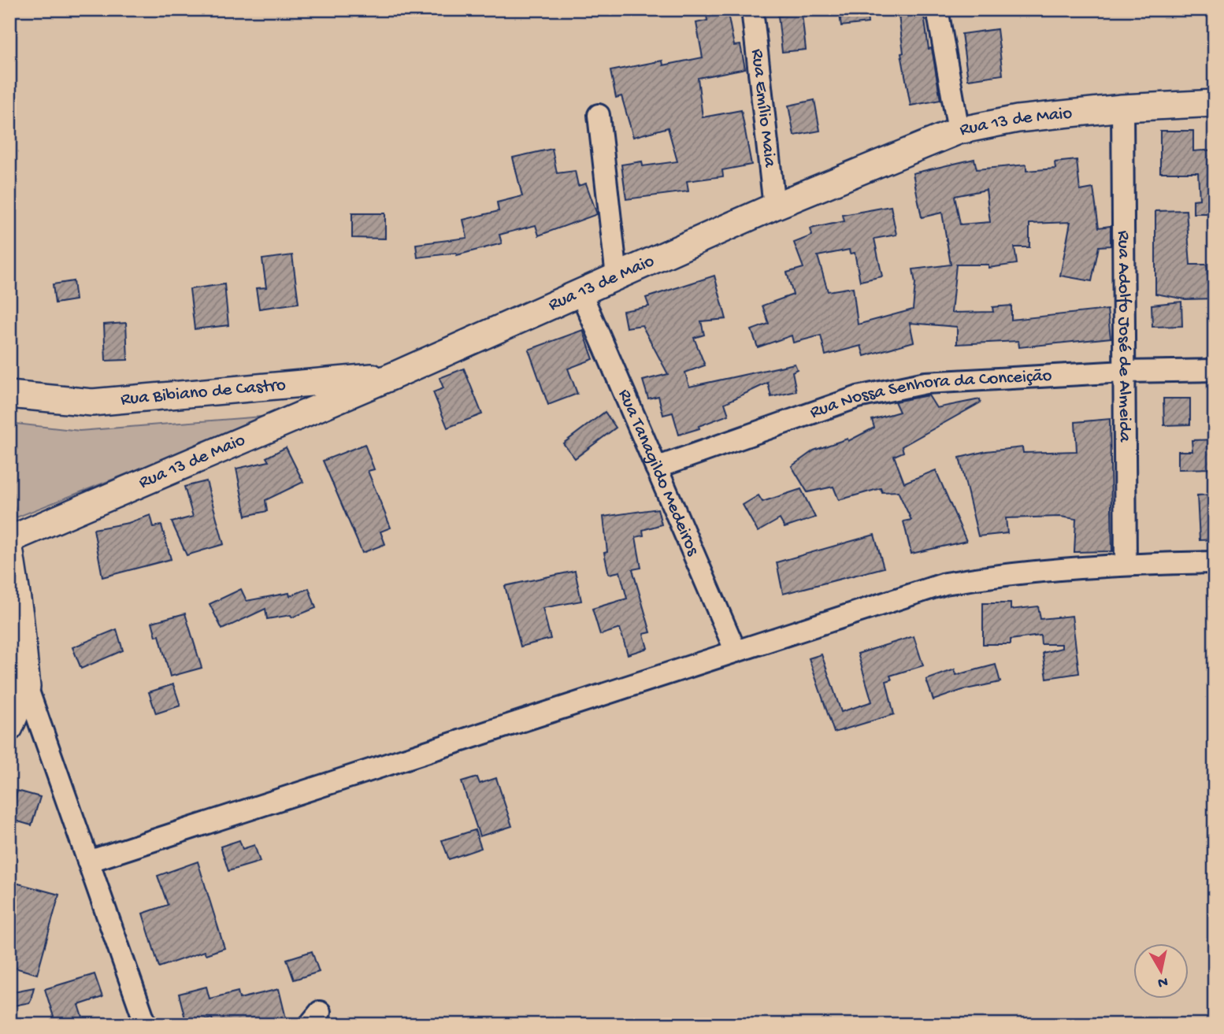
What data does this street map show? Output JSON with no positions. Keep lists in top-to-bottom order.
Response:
{
  "streets": {
    "main road": ["Rua 13 de Maio", "Rua Bibiano de Castro"],
    "street": [
      "Rua Emílio Maia",
      "Rua Adolfo José de Almeida",
      "Rua Nossa Senhora da Conceição",
      "Rua Tanagildo Medeiros"
    ]
  },
  "crossings": [
    ["Rua Emílio Maia", "Rua 13 de Maio"],
    ["Rua 13 de Maio", "Rua Adolfo José de Almeida"],
    ["Rua 13 de Maio", "Rua Bibiano de Castro"],
    ["Rua 13 de Maio", "Rua Tanagildo Medeiros"],
    ["Rua Adolfo José de Almeida", "Rua Nossa Senhora da Conceição"],
    ["Rua Nossa Senhora da Conceição", "Rua Tanagildo Medeiros"]
  ],
  "north": "bottom"
}
